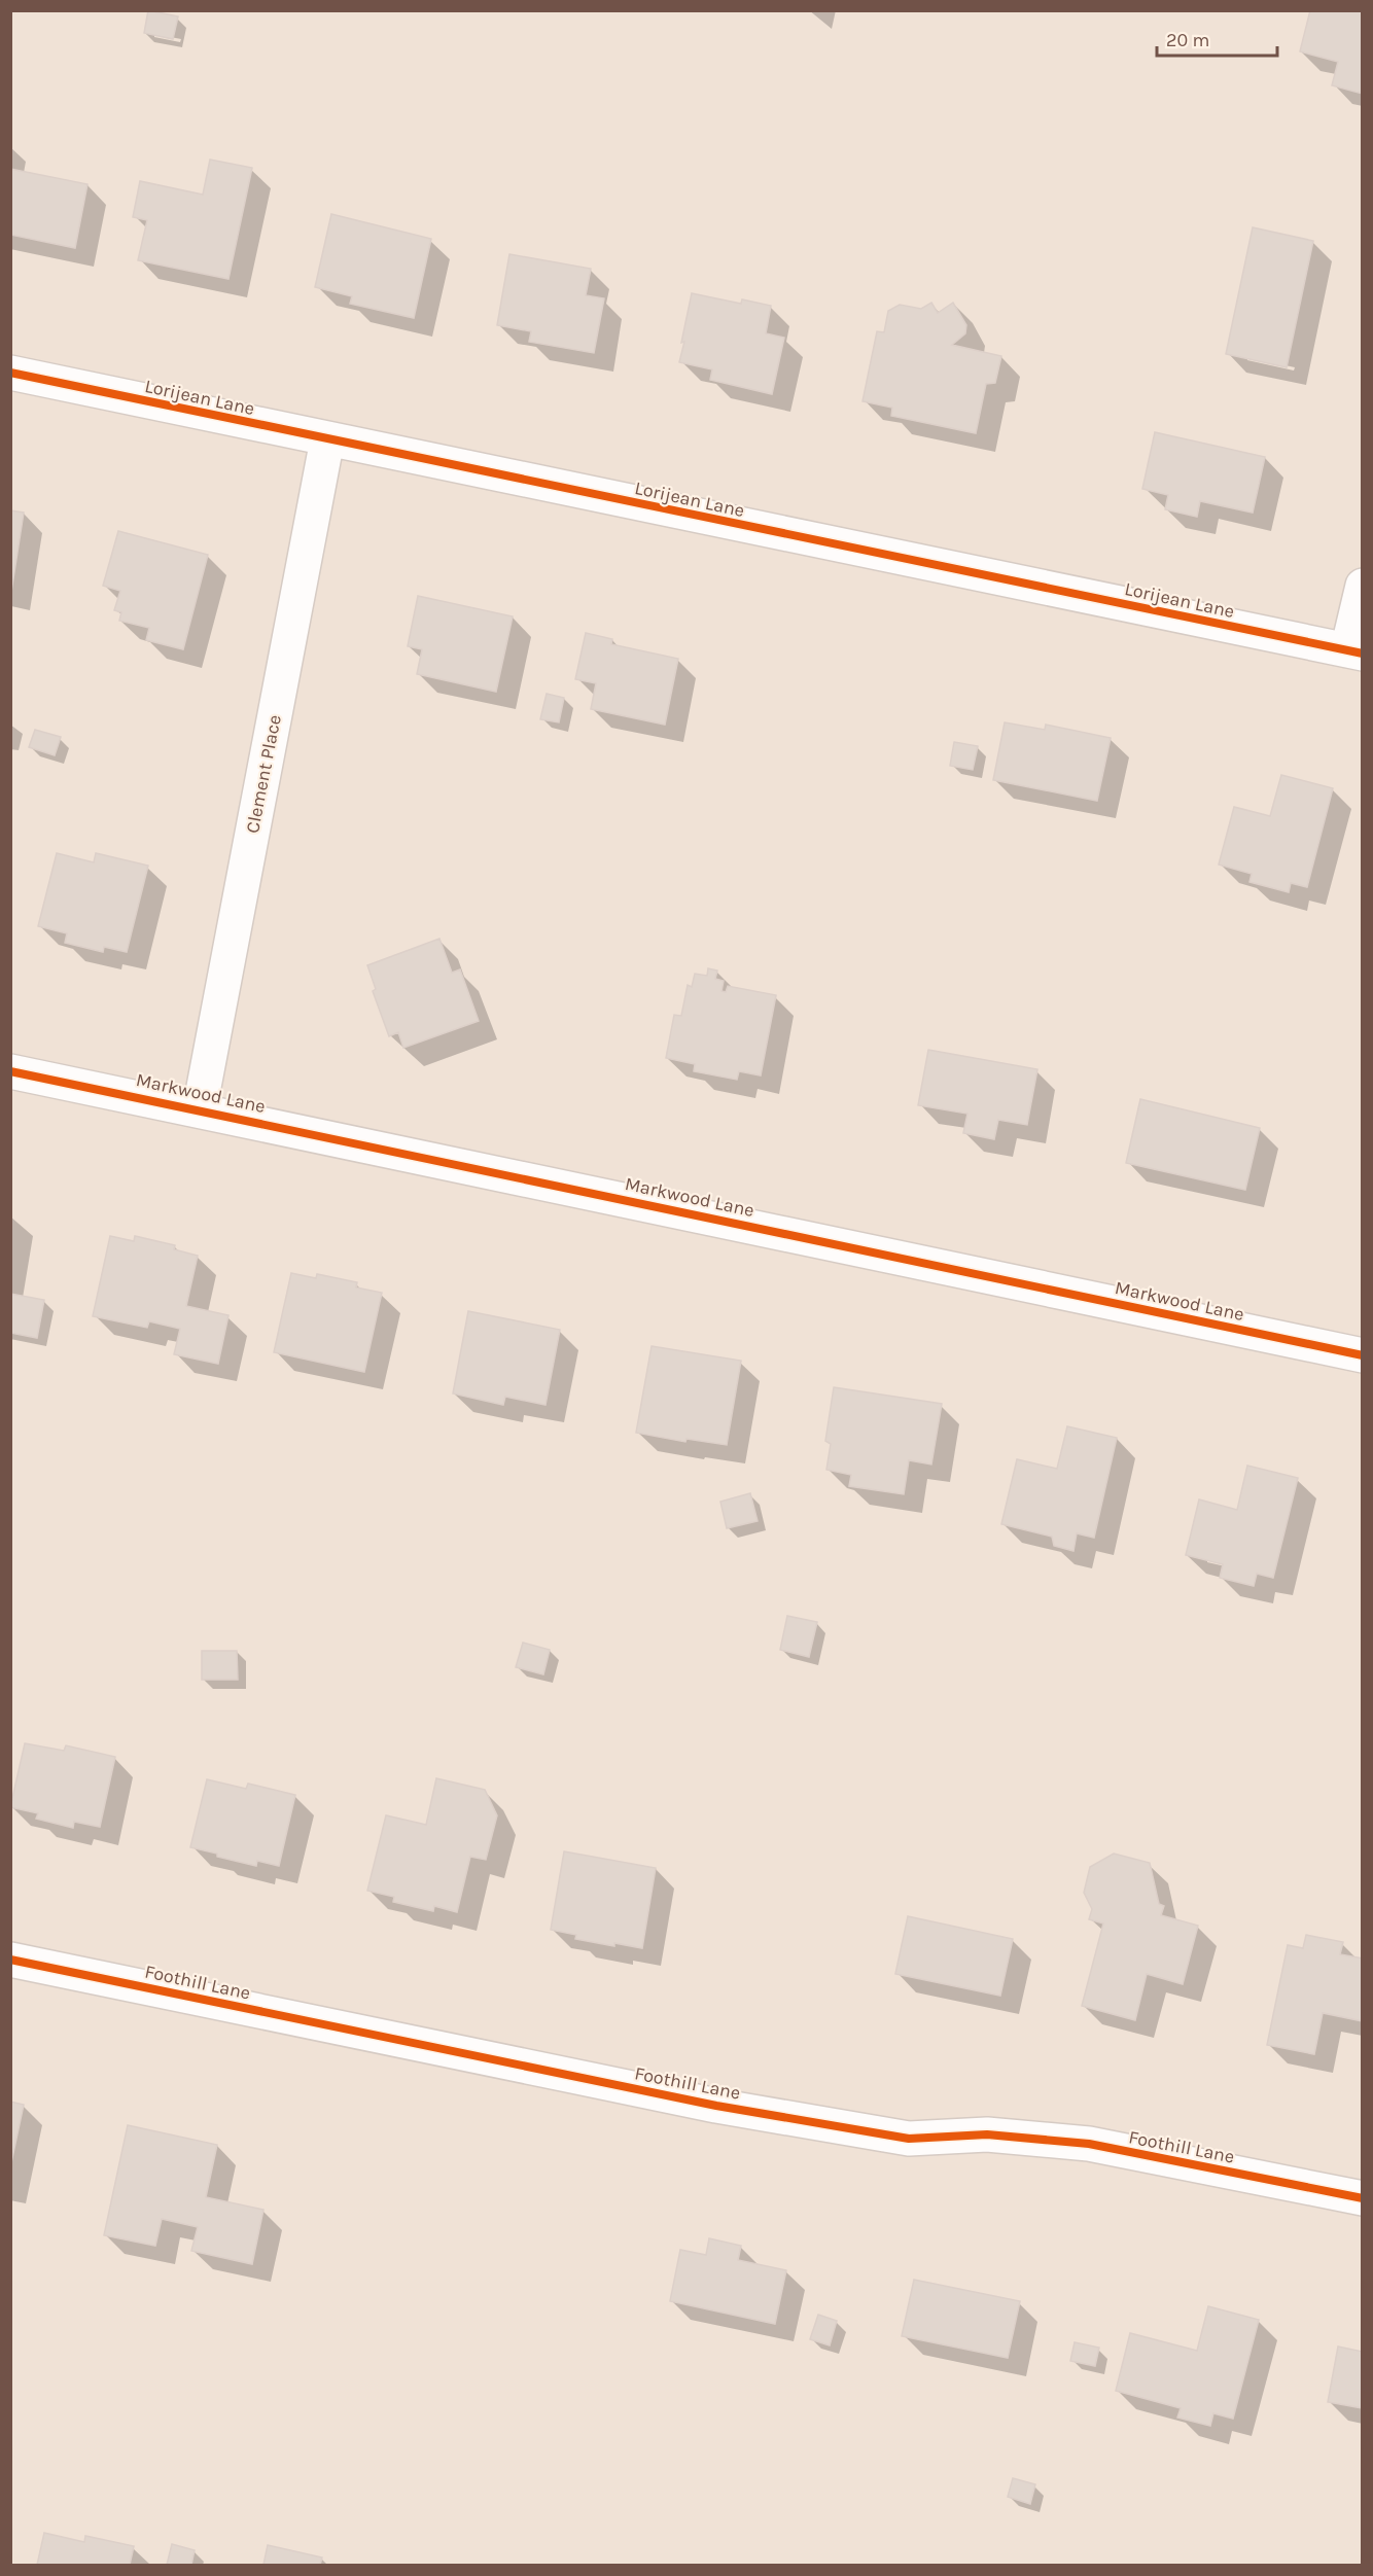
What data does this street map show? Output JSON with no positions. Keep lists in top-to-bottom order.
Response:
{
  "streets": {
    "street": [
      "Lorijean Lane",
      "Clement Place",
      "Markwood Lane",
      "Foothill Lane"
    ]
  },
  "crossings": [
    ["Lorijean Lane", "Clement Place"],
    ["Clement Place", "Markwood Lane"]
  ],
  "scale_bar": "20 m"
}
